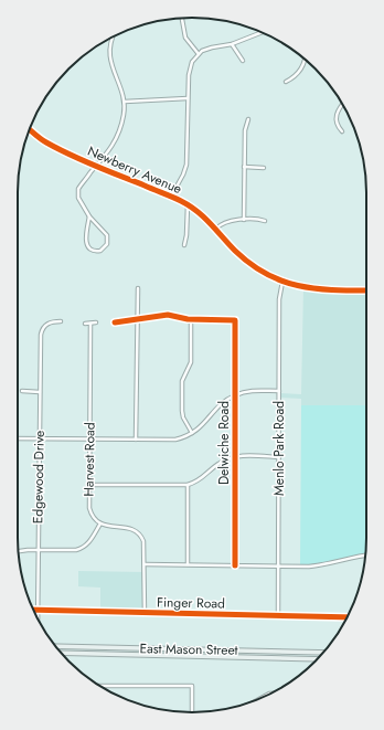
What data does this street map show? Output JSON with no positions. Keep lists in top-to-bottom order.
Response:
{
  "streets": {
    "main road": ["East Mason Street"],
    "street": [
      "Newberry Avenue",
      "Delwiche Road",
      "Menlo Park Road",
      "Harvest Road",
      "Edgewood Drive",
      "Finger Road"
    ]
  },
  "crossings": [
    ["Newberry Avenue", "Menlo Park Road"],
    ["Menlo Park Road", "Finger Road"],
    ["Edgewood Drive", "Finger Road"]
  ]
}
